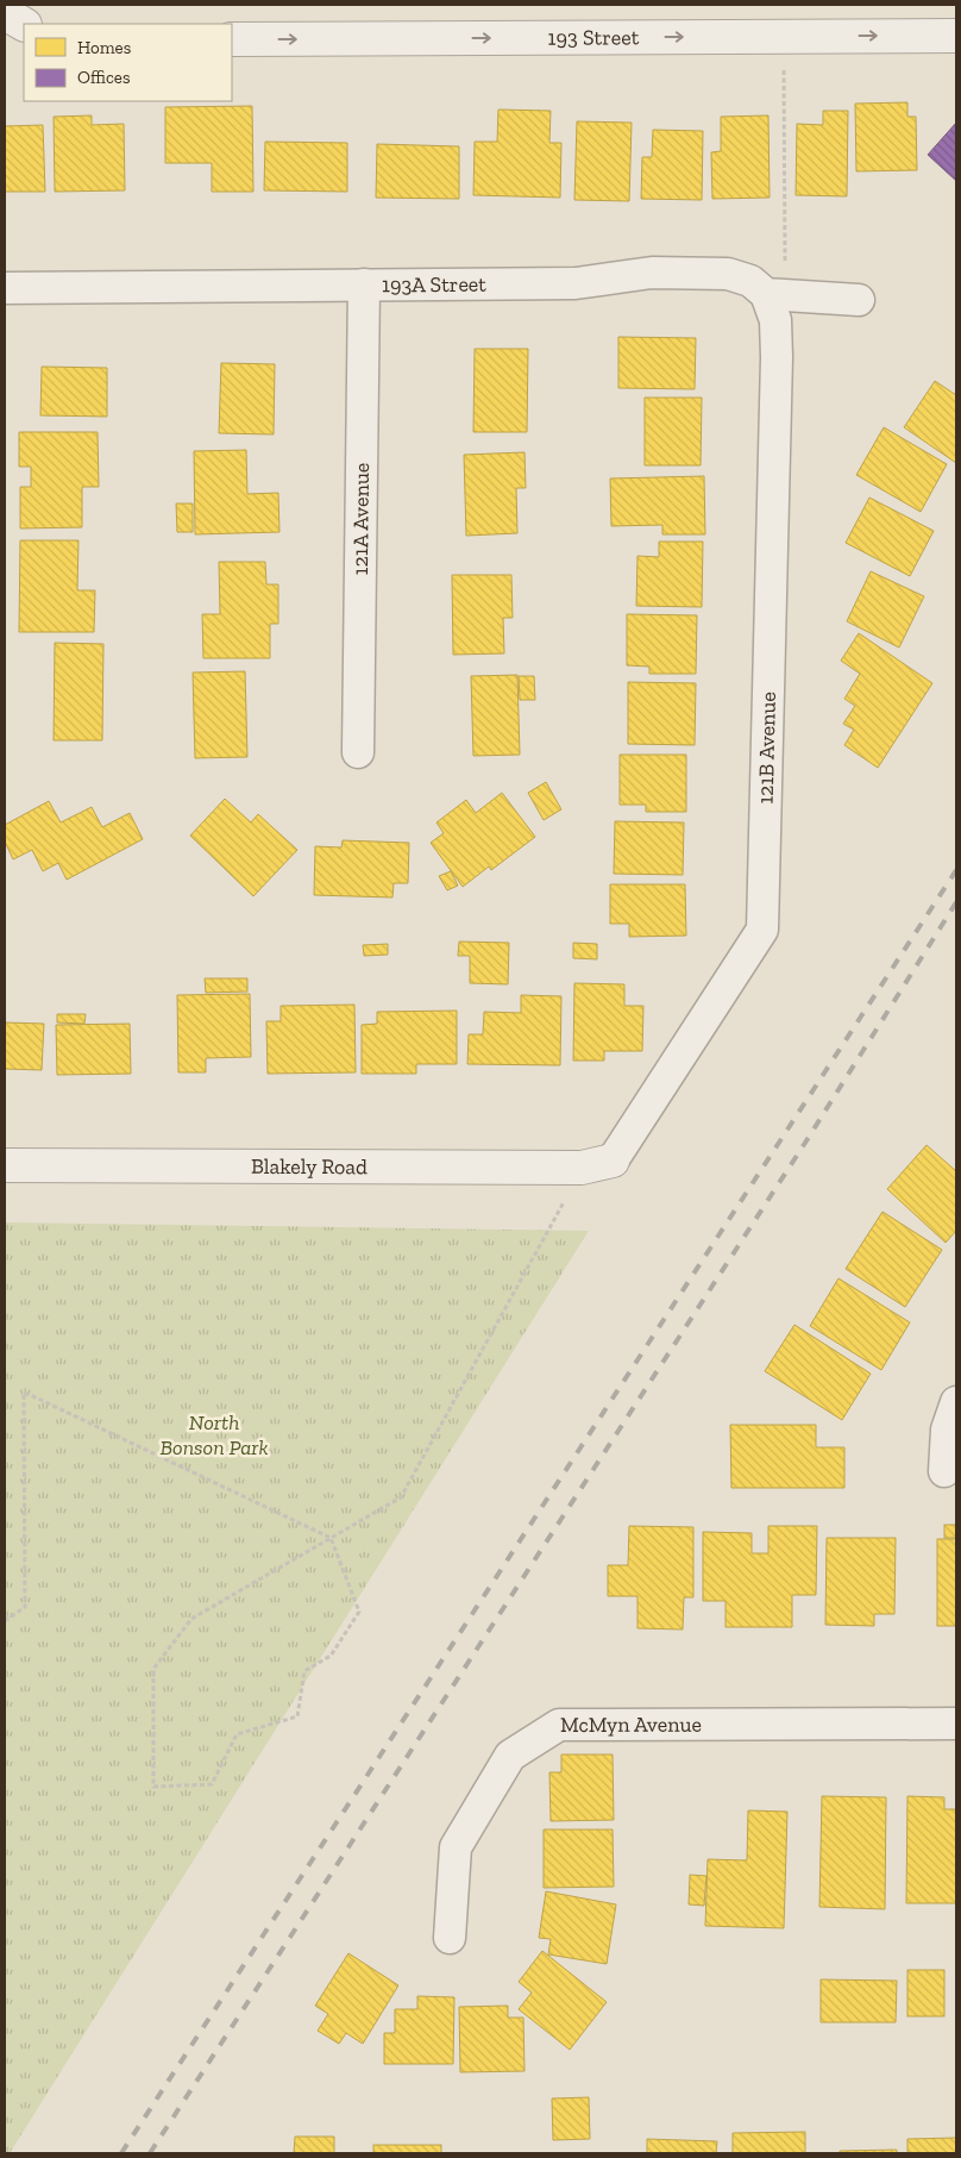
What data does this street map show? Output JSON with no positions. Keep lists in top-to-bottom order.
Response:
{
  "streets": {
    "street": [
      "193 Street",
      "193A Street",
      "121A Avenue",
      "121B Avenue",
      "Blakely Road",
      "McMyn Avenue"
    ]
  },
  "crossings": [
    ["193A Street", "121A Avenue"],
    ["193A Street", "121B Avenue"],
    ["121B Avenue", "Blakely Road"]
  ],
  "one_way": ["193 Street"],
  "parks": ["North Bonson Park"],
  "legend": ["Homes", "Offices"]
}
